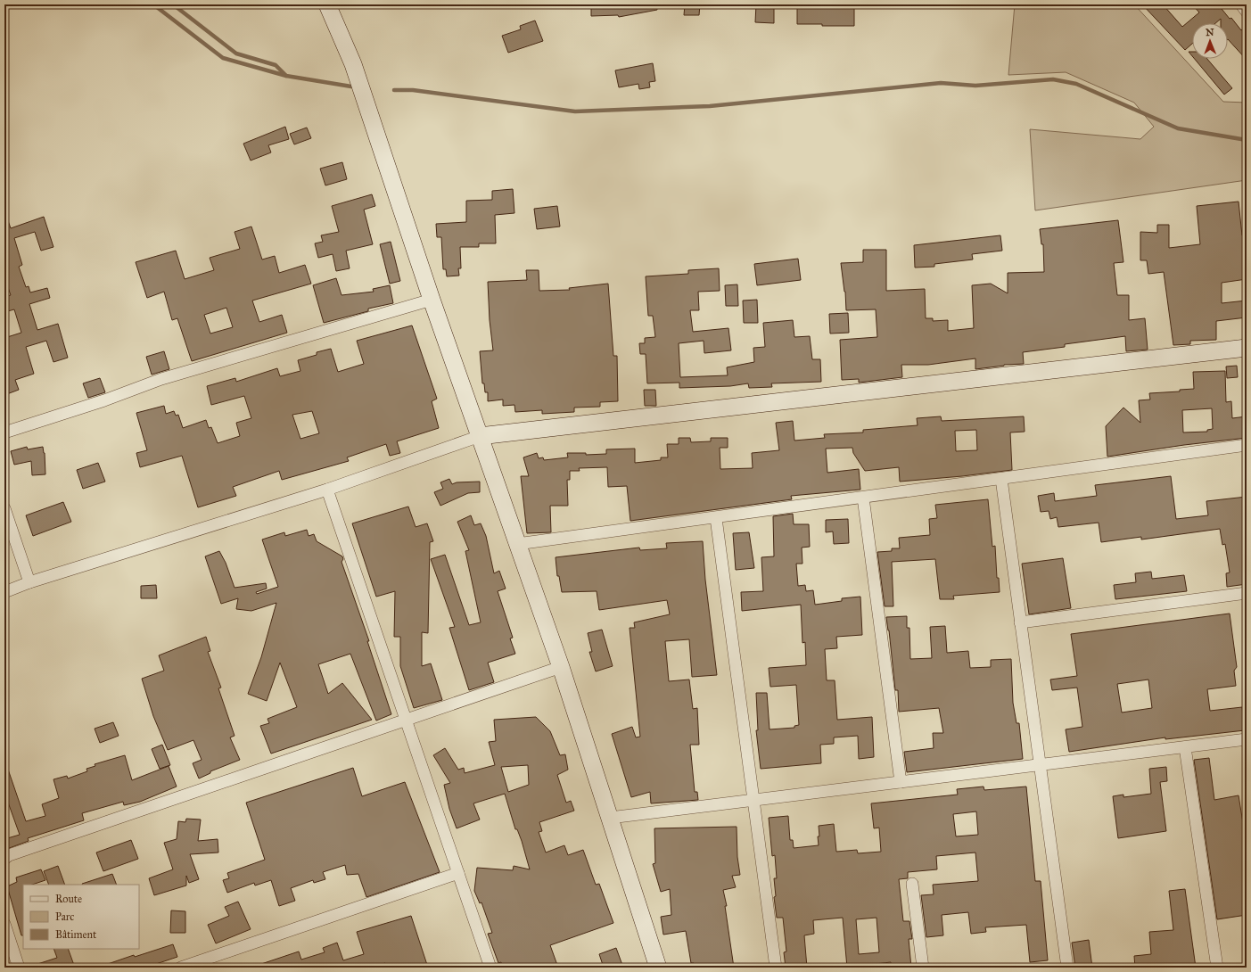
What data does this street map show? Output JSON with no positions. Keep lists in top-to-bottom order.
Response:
{
  "legend": ["Route", "Parc", "Bâtiment"],
  "north": "top"
}
